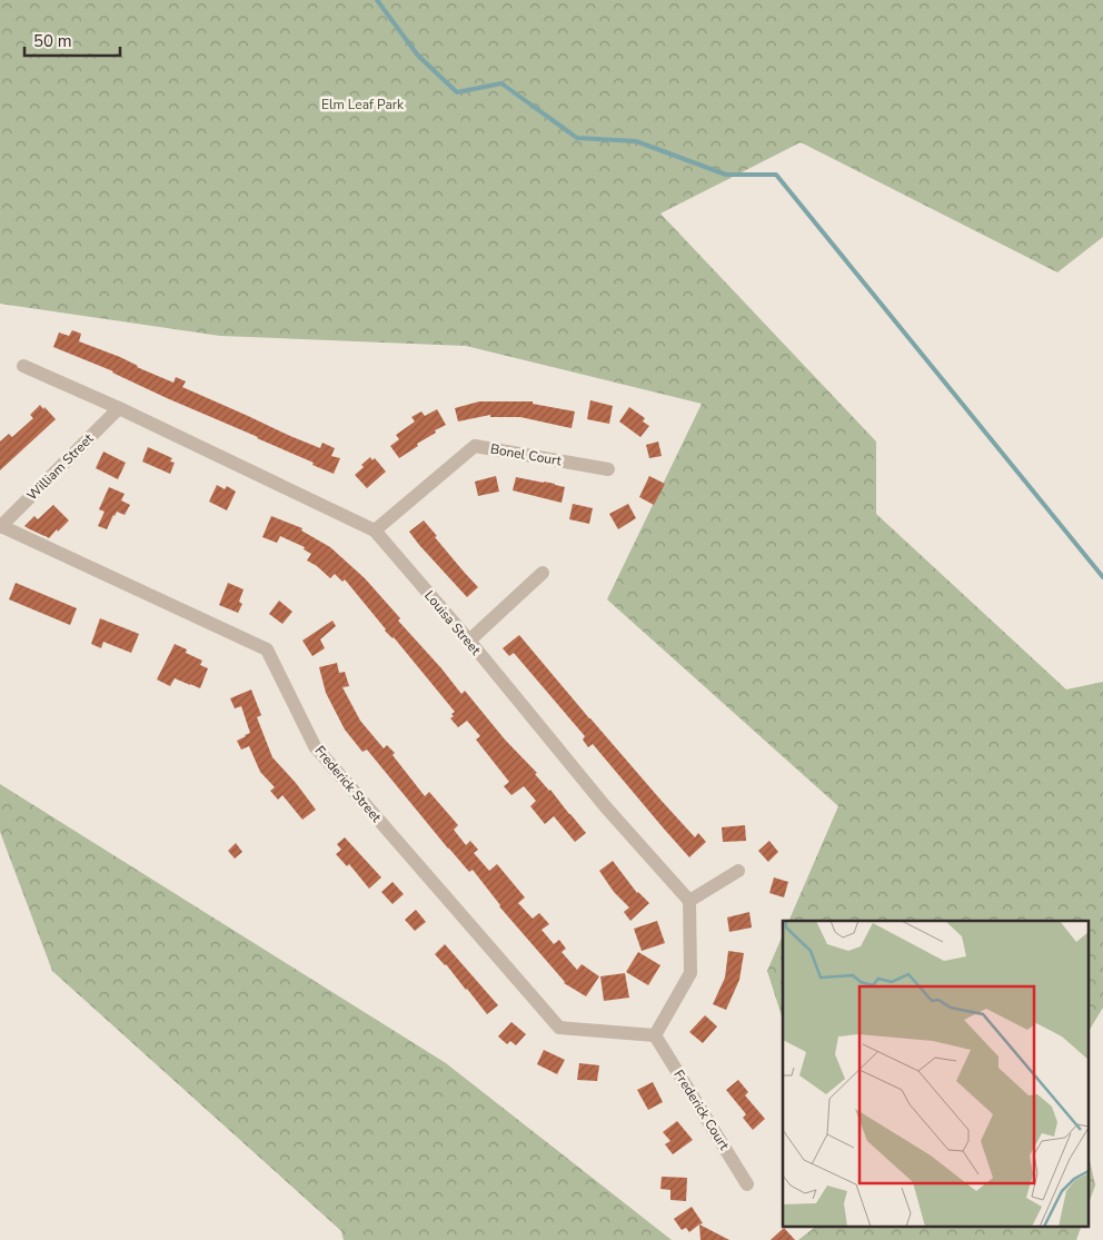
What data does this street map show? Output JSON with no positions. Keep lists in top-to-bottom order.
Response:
{
  "streets": {
    "street": [
      "Bonel Court",
      "William Street",
      "Louisa Street",
      "Frederick Street",
      "Frederick Court"
    ]
  },
  "crossings": [
    ["Bonel Court", "Louisa Street"],
    ["William Street", "Louisa Street"],
    ["William Street", "Frederick Street"],
    ["Frederick Street", "Frederick Court"]
  ],
  "parks": ["Elm Leaf Park"],
  "scale_bar": "50 m"
}
